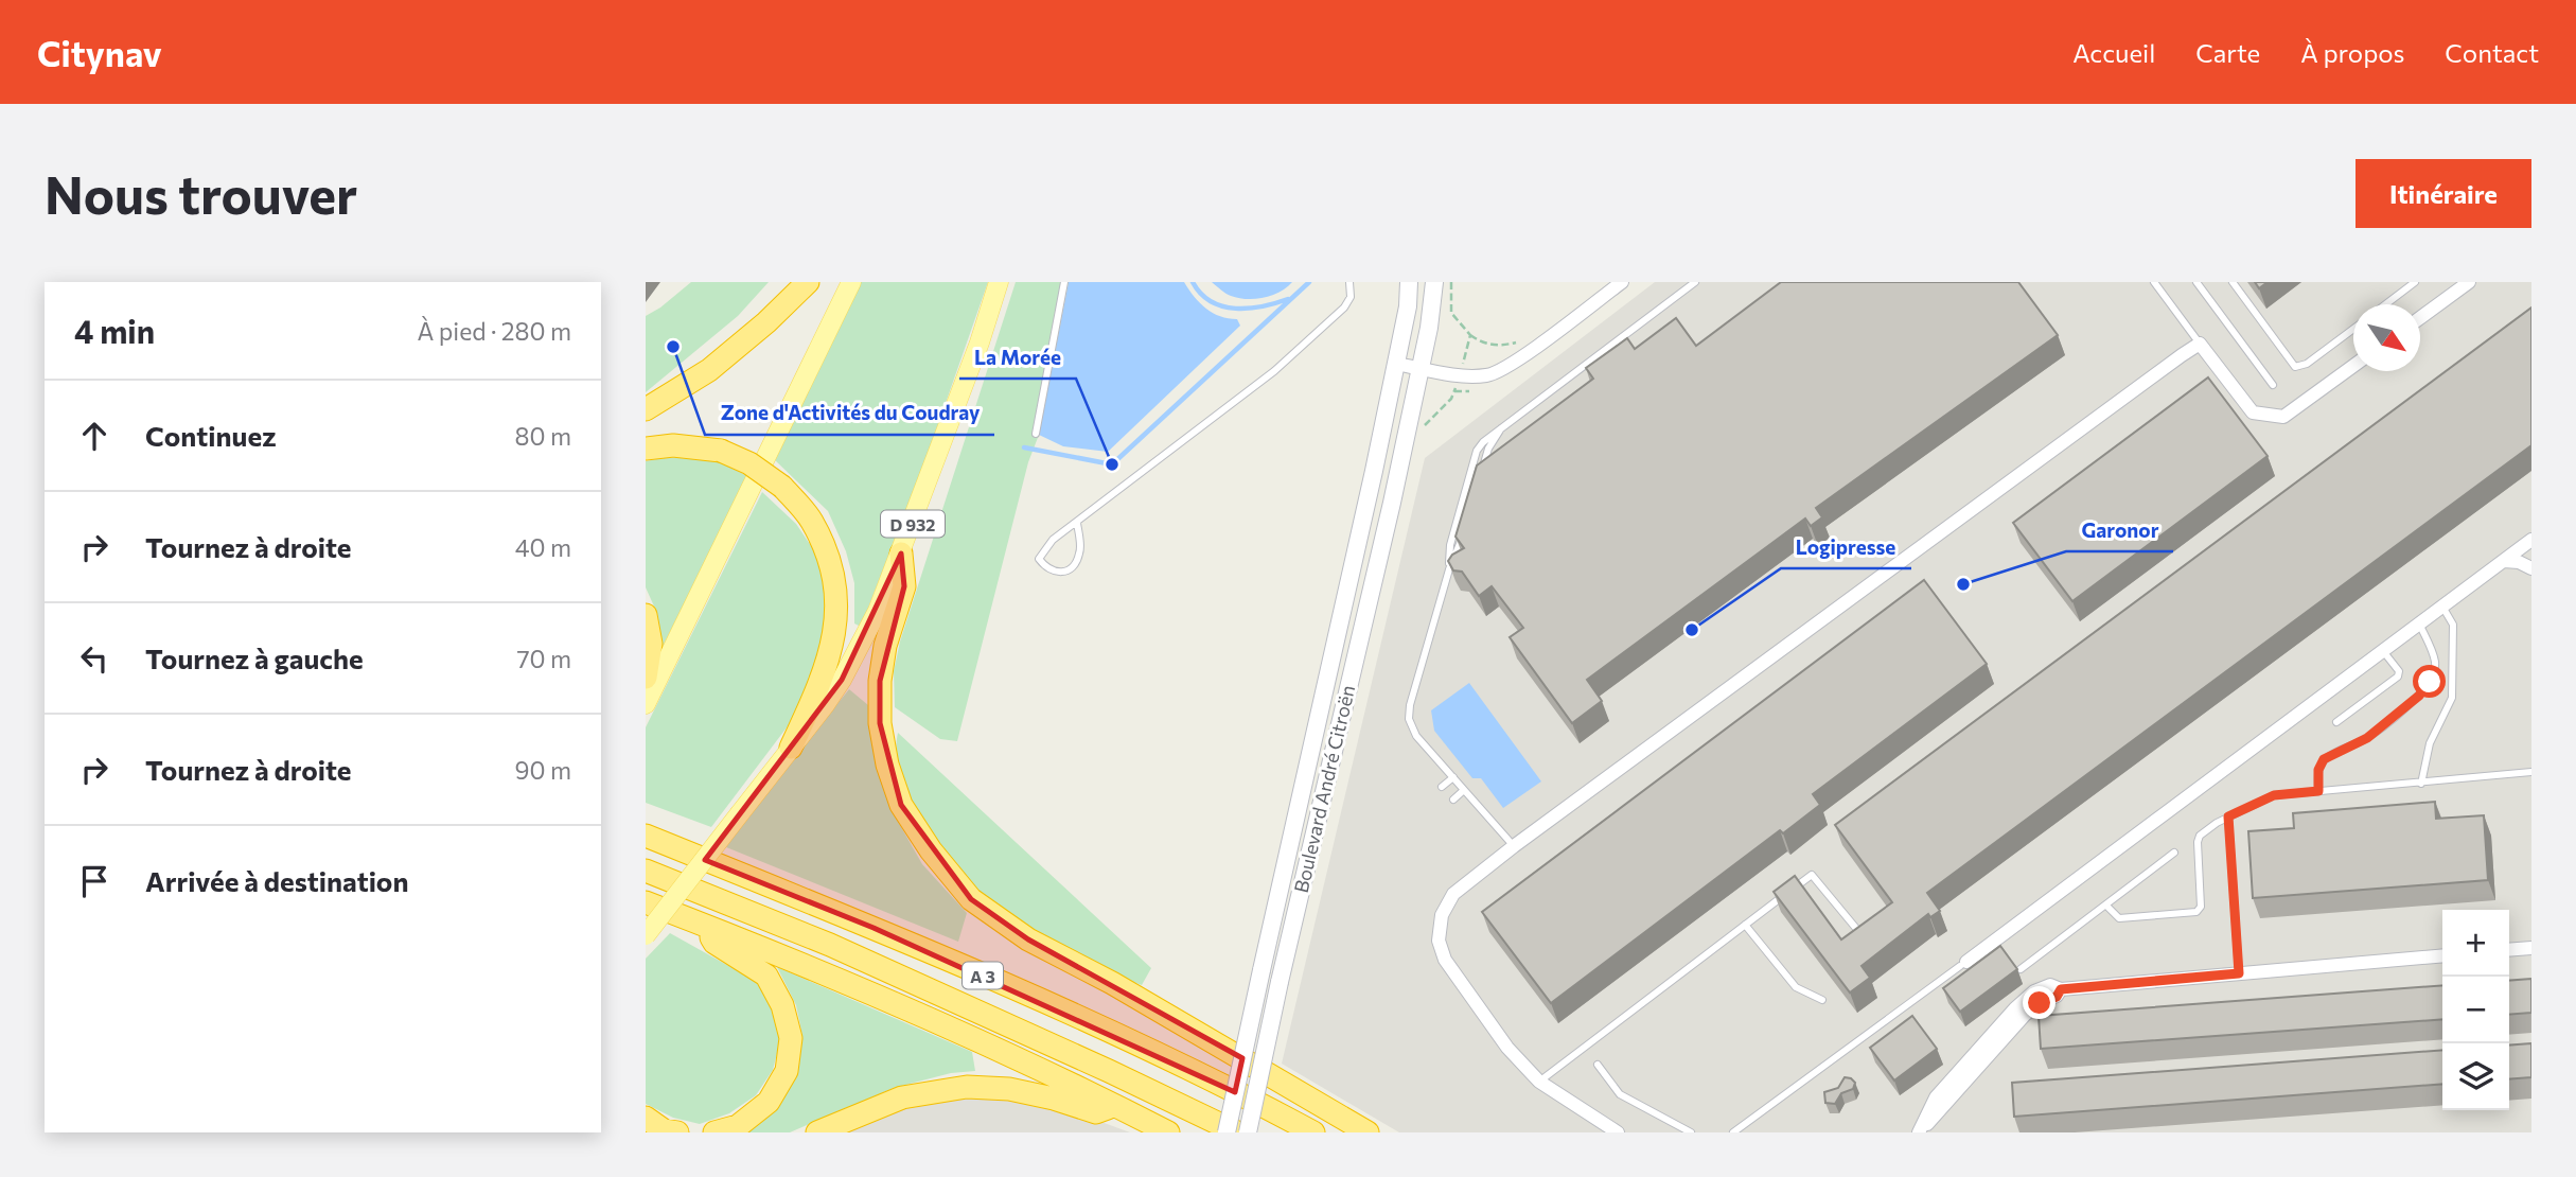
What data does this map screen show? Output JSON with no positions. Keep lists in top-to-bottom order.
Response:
{
  "streets": {
    "highway": ["A 3"],
    "main road": ["D 932", "Boulevard André Citroën"]
  },
  "places": [
    "Zone d'Activités du Coudray",
    "La Morée",
    "Garonor",
    "Logipresse"
  ],
  "north": "bottom right",
  "page": {
    "header": "Citynav",
    "nav": [
      "Accueil",
      "Carte",
      "À propos",
      "Contact"
    ],
    "buttons": "Itinéraire",
    "title": "Nous trouver",
    "heading": ["4 min", "À pied · 280 m"],
    "list": [
      ["Continuez", "80 m"],
      ["Tournez à droite", "40 m"],
      ["Tournez à gauche", "70 m"],
      ["Tournez à droite", "90 m"],
      "Arrivée à destination"
    ],
    "map_buttons": ["+", "−"]
  }
}
